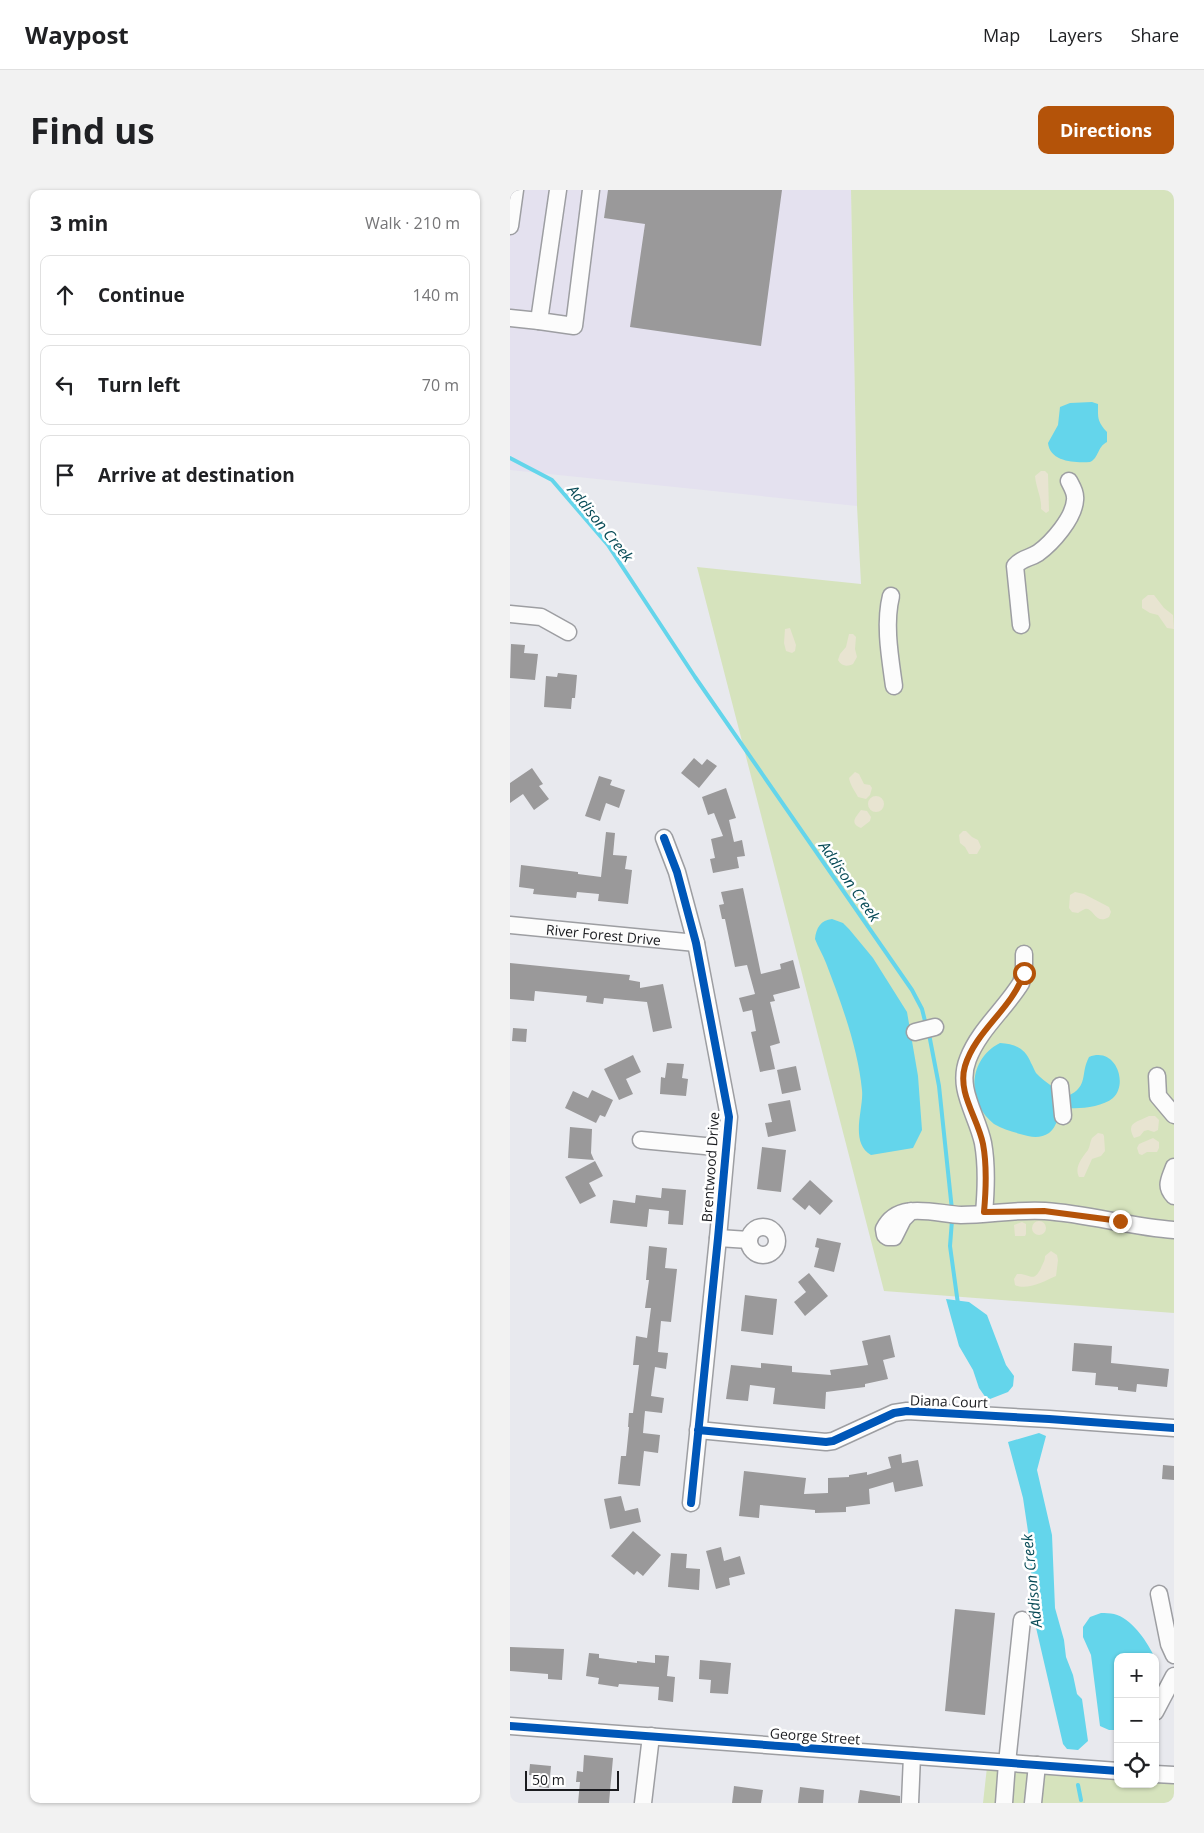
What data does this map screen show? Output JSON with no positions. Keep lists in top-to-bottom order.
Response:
{
  "streets": {
    "street": [
      "River Forest Drive",
      "Brentwood Drive",
      "Diana Court",
      "George Street"
    ]
  },
  "crossings": [
    ["River Forest Drive", "Brentwood Drive"],
    ["Brentwood Drive", "Diana Court"]
  ],
  "water": ["Addison Creek"],
  "scale_bar": "50 m",
  "page": {
    "header": "Waypost",
    "nav": ["Map", "Layers", "Share"],
    "buttons": "Directions",
    "title": "Find us",
    "heading": ["3 min", "Walk · 210 m"],
    "list": [
      ["Continue", "140 m"],
      ["Turn left", "70 m"],
      "Arrive at destination"
    ],
    "map_buttons": ["+", "−"],
    "scale": "50 m"
  }
}
